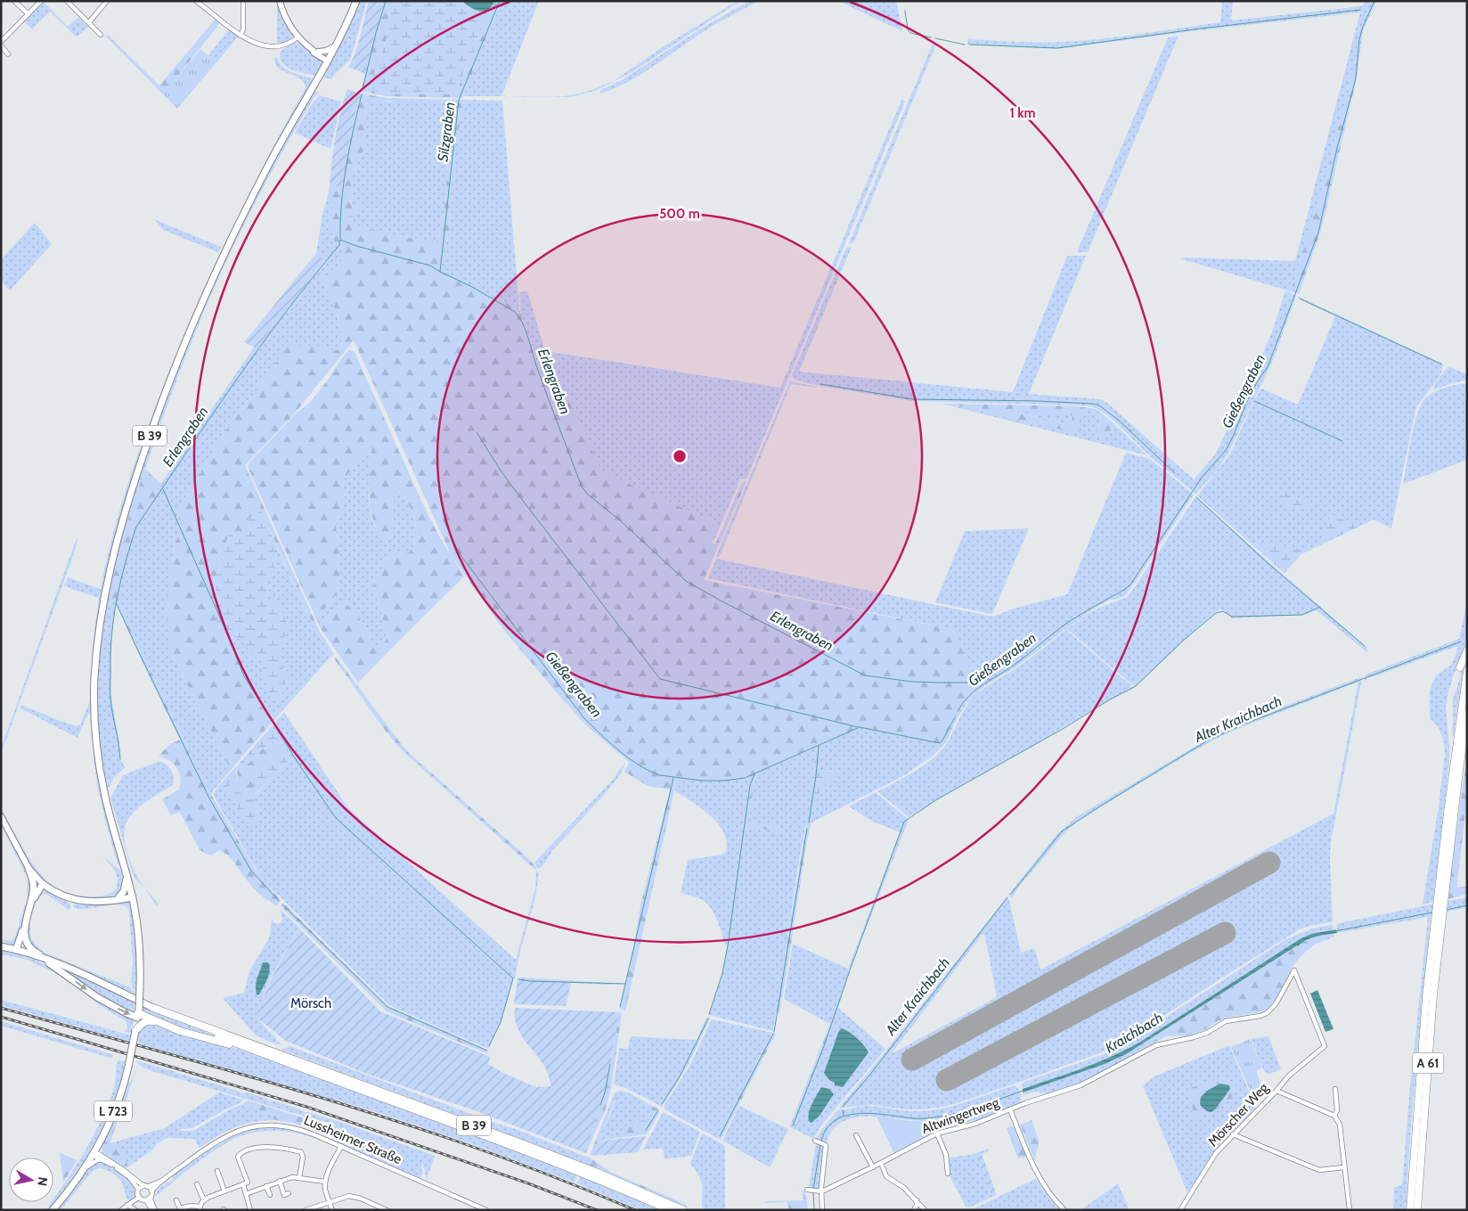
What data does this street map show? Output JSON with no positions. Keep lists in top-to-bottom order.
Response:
{
  "streets": {
    "highway": ["B 39", "A 61"],
    "main road": ["L 723"],
    "street": ["Mörscher Weg", "Altwingertweg", "Lussheimer Straße"]
  },
  "crossings": [
    ["B 39", "L 723"],
    ["Mörscher Weg", "Altwingertweg"]
  ],
  "water": [
    "Silzgraben",
    "Erlengraben",
    "Gießengraben",
    "Alter Kraichbach",
    "Kraichbach"
  ],
  "parks": ["Mörsch"],
  "north": "right",
  "rings": ["1 km", "500 m"]
}
